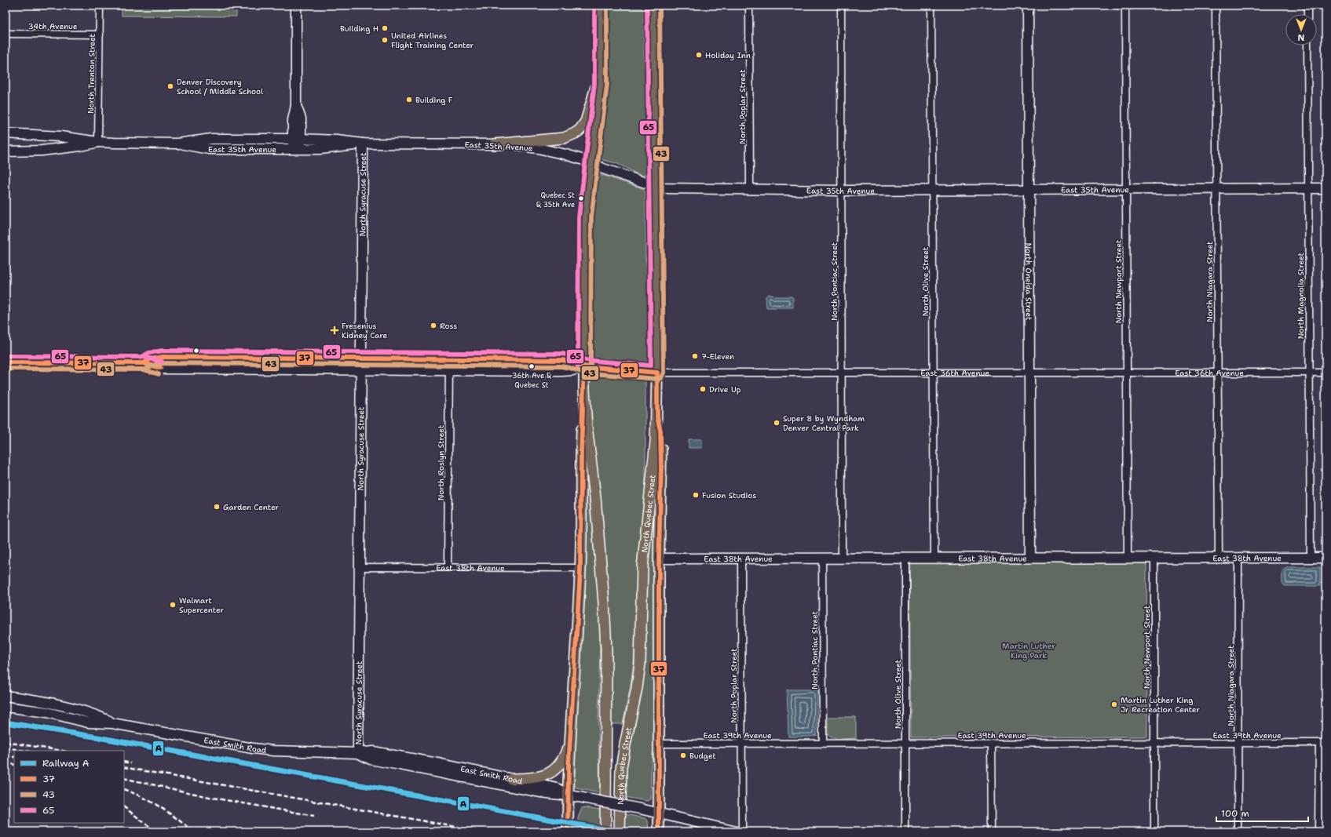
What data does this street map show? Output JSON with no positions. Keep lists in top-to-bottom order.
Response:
{
  "streets": {
    "main road": ["North Quebec Street"],
    "street": [
      "34th Avenue",
      "North Trenton Street",
      "North Poplar Street",
      "East 35th Avenue",
      "North Syracuse Street",
      "North Pontiac Street",
      "North Olive Street",
      "North Oneida Street",
      "North Newport Street",
      "North Niagara Street",
      "North Magnolia Street",
      "East 36th Avenue",
      "North Roslyn Street",
      "East 38th Avenue",
      "East 39th Avenue",
      "East Smith Road"
    ]
  },
  "crossings": [
    ["34th Avenue", "North Trenton Street"],
    ["North Trenton Street", "East 35th Avenue"],
    ["North Poplar Street", "East 35th Avenue"],
    ["North Poplar Street", "East 38th Avenue"],
    ["North Poplar Street", "East 39th Avenue"],
    ["East 35th Avenue", "North Syracuse Street"],
    ["East 35th Avenue", "North Pontiac Street"],
    ["East 35th Avenue", "North Olive Street"],
    ["East 35th Avenue", "North Oneida Street"],
    ["East 35th Avenue", "North Newport Street"],
    ["East 35th Avenue", "North Niagara Street"],
    ["East 35th Avenue", "North Magnolia Street"],
    ["East 35th Avenue", "North Quebec Street"],
    ["North Syracuse Street", "East 36th Avenue"],
    ["North Syracuse Street", "East 38th Avenue"],
    ["North Syracuse Street", "East Smith Road"],
    ["North Pontiac Street", "East 36th Avenue"],
    ["North Pontiac Street", "East 38th Avenue"],
    ["North Pontiac Street", "East 39th Avenue"],
    ["North Olive Street", "East 36th Avenue"],
    ["North Olive Street", "East 38th Avenue"],
    ["North Olive Street", "East 39th Avenue"],
    ["North Oneida Street", "East 36th Avenue"],
    ["North Oneida Street", "East 38th Avenue"],
    ["North Newport Street", "East 36th Avenue"],
    ["North Newport Street", "East 38th Avenue"],
    ["North Newport Street", "East 39th Avenue"],
    ["North Niagara Street", "East 36th Avenue"],
    ["North Niagara Street", "East 38th Avenue"],
    ["North Niagara Street", "East 39th Avenue"],
    ["North Magnolia Street", "East 36th Avenue"],
    ["North Magnolia Street", "East 38th Avenue"],
    ["East 36th Avenue", "North Roslyn Street"],
    ["East 36th Avenue", "North Quebec Street"],
    ["North Roslyn Street", "East 38th Avenue"]
  ],
  "parks": ["Martin Luther King Park"],
  "places": {
    "other": [
      "Building H",
      "United Airlines Flight Training Center",
      "Holiday Inn",
      "Denver Discovery School / Middle School",
      "Building F",
      "Quebec St & 35th Ave",
      "Ross",
      "7-Eleven",
      "36th Ave & Quebec St",
      "Drive Up",
      "Super 8 by Wyndham Denver Central Park",
      "Fusion Studios",
      "Garden Center",
      "Walmart Supercenter",
      "Martin Luther King Jr Recreation Center",
      "Budget"
    ],
    "health": ["Fresenius Kidney Care"]
  },
  "lines": [
    "transit line 43",
    "transit line 65",
    "transit line 37",
    "rail line A"
  ],
  "legend": [
    "Railway A",
    "37",
    "43",
    "65"
  ],
  "scale_bar": "100 m",
  "north": "bottom"
}
